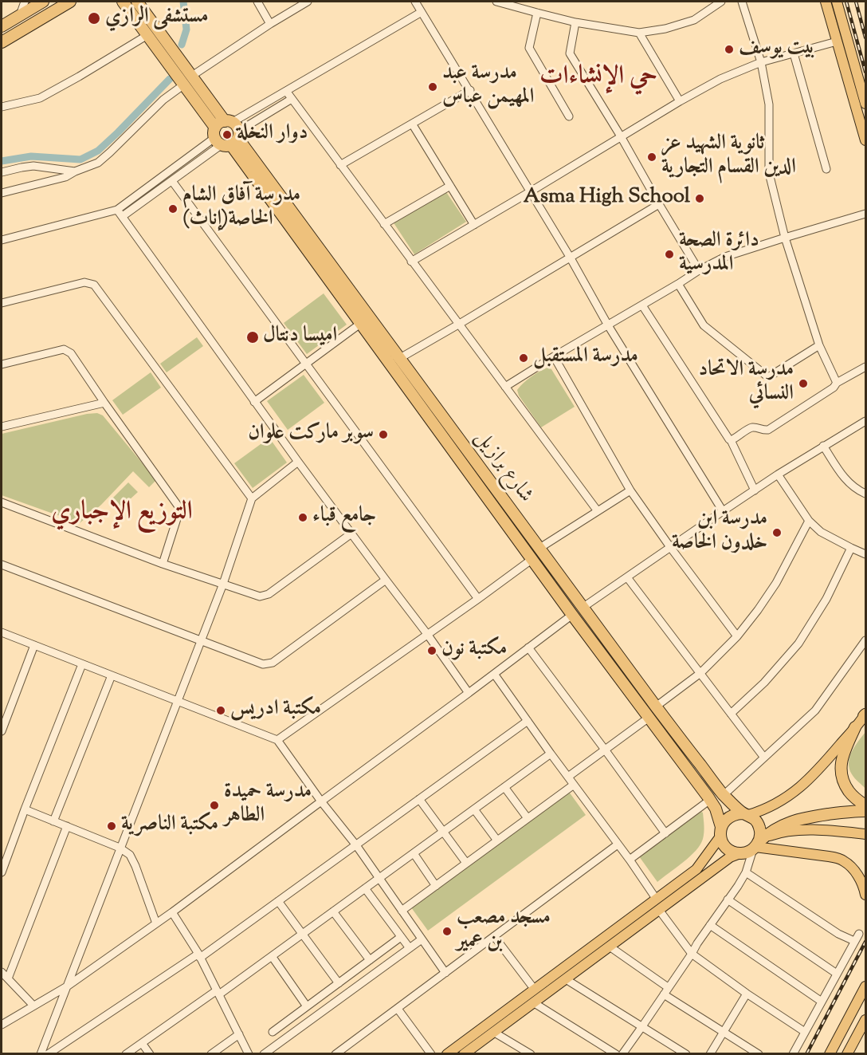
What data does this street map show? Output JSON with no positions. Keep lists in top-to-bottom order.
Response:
{
  "streets": {
    "highway": ["شارع برازيل"]
  },
  "districts": ["حي الإنشاءات", "التوزيع الإجباري"],
  "places": [
    "مستشفى الرازي",
    "بيت يوسف",
    "مدرسة عبد المهيمن عباس",
    "دوار النخلة",
    "ثانوية الشهيد عز الدين القسام التجارية",
    "Asma High School",
    "مدرسة آفاق الشام الخاصة(إناث)",
    "دائرة الصحة المدرسية",
    "اميسا دنتال",
    "مدرسة المستقبل",
    "مدرسة الاتحاد النسائي",
    "سوبر ماركت علوان",
    "جامع قباء",
    "مدرسة ابن خلدون الخاصة",
    "مكتبة نون",
    "مكتبة ادريس",
    "مدرسة حميدة الطاهر",
    "مكتبة الناصرية",
    "مسجد مصعب بن عمير"
  ]
}
